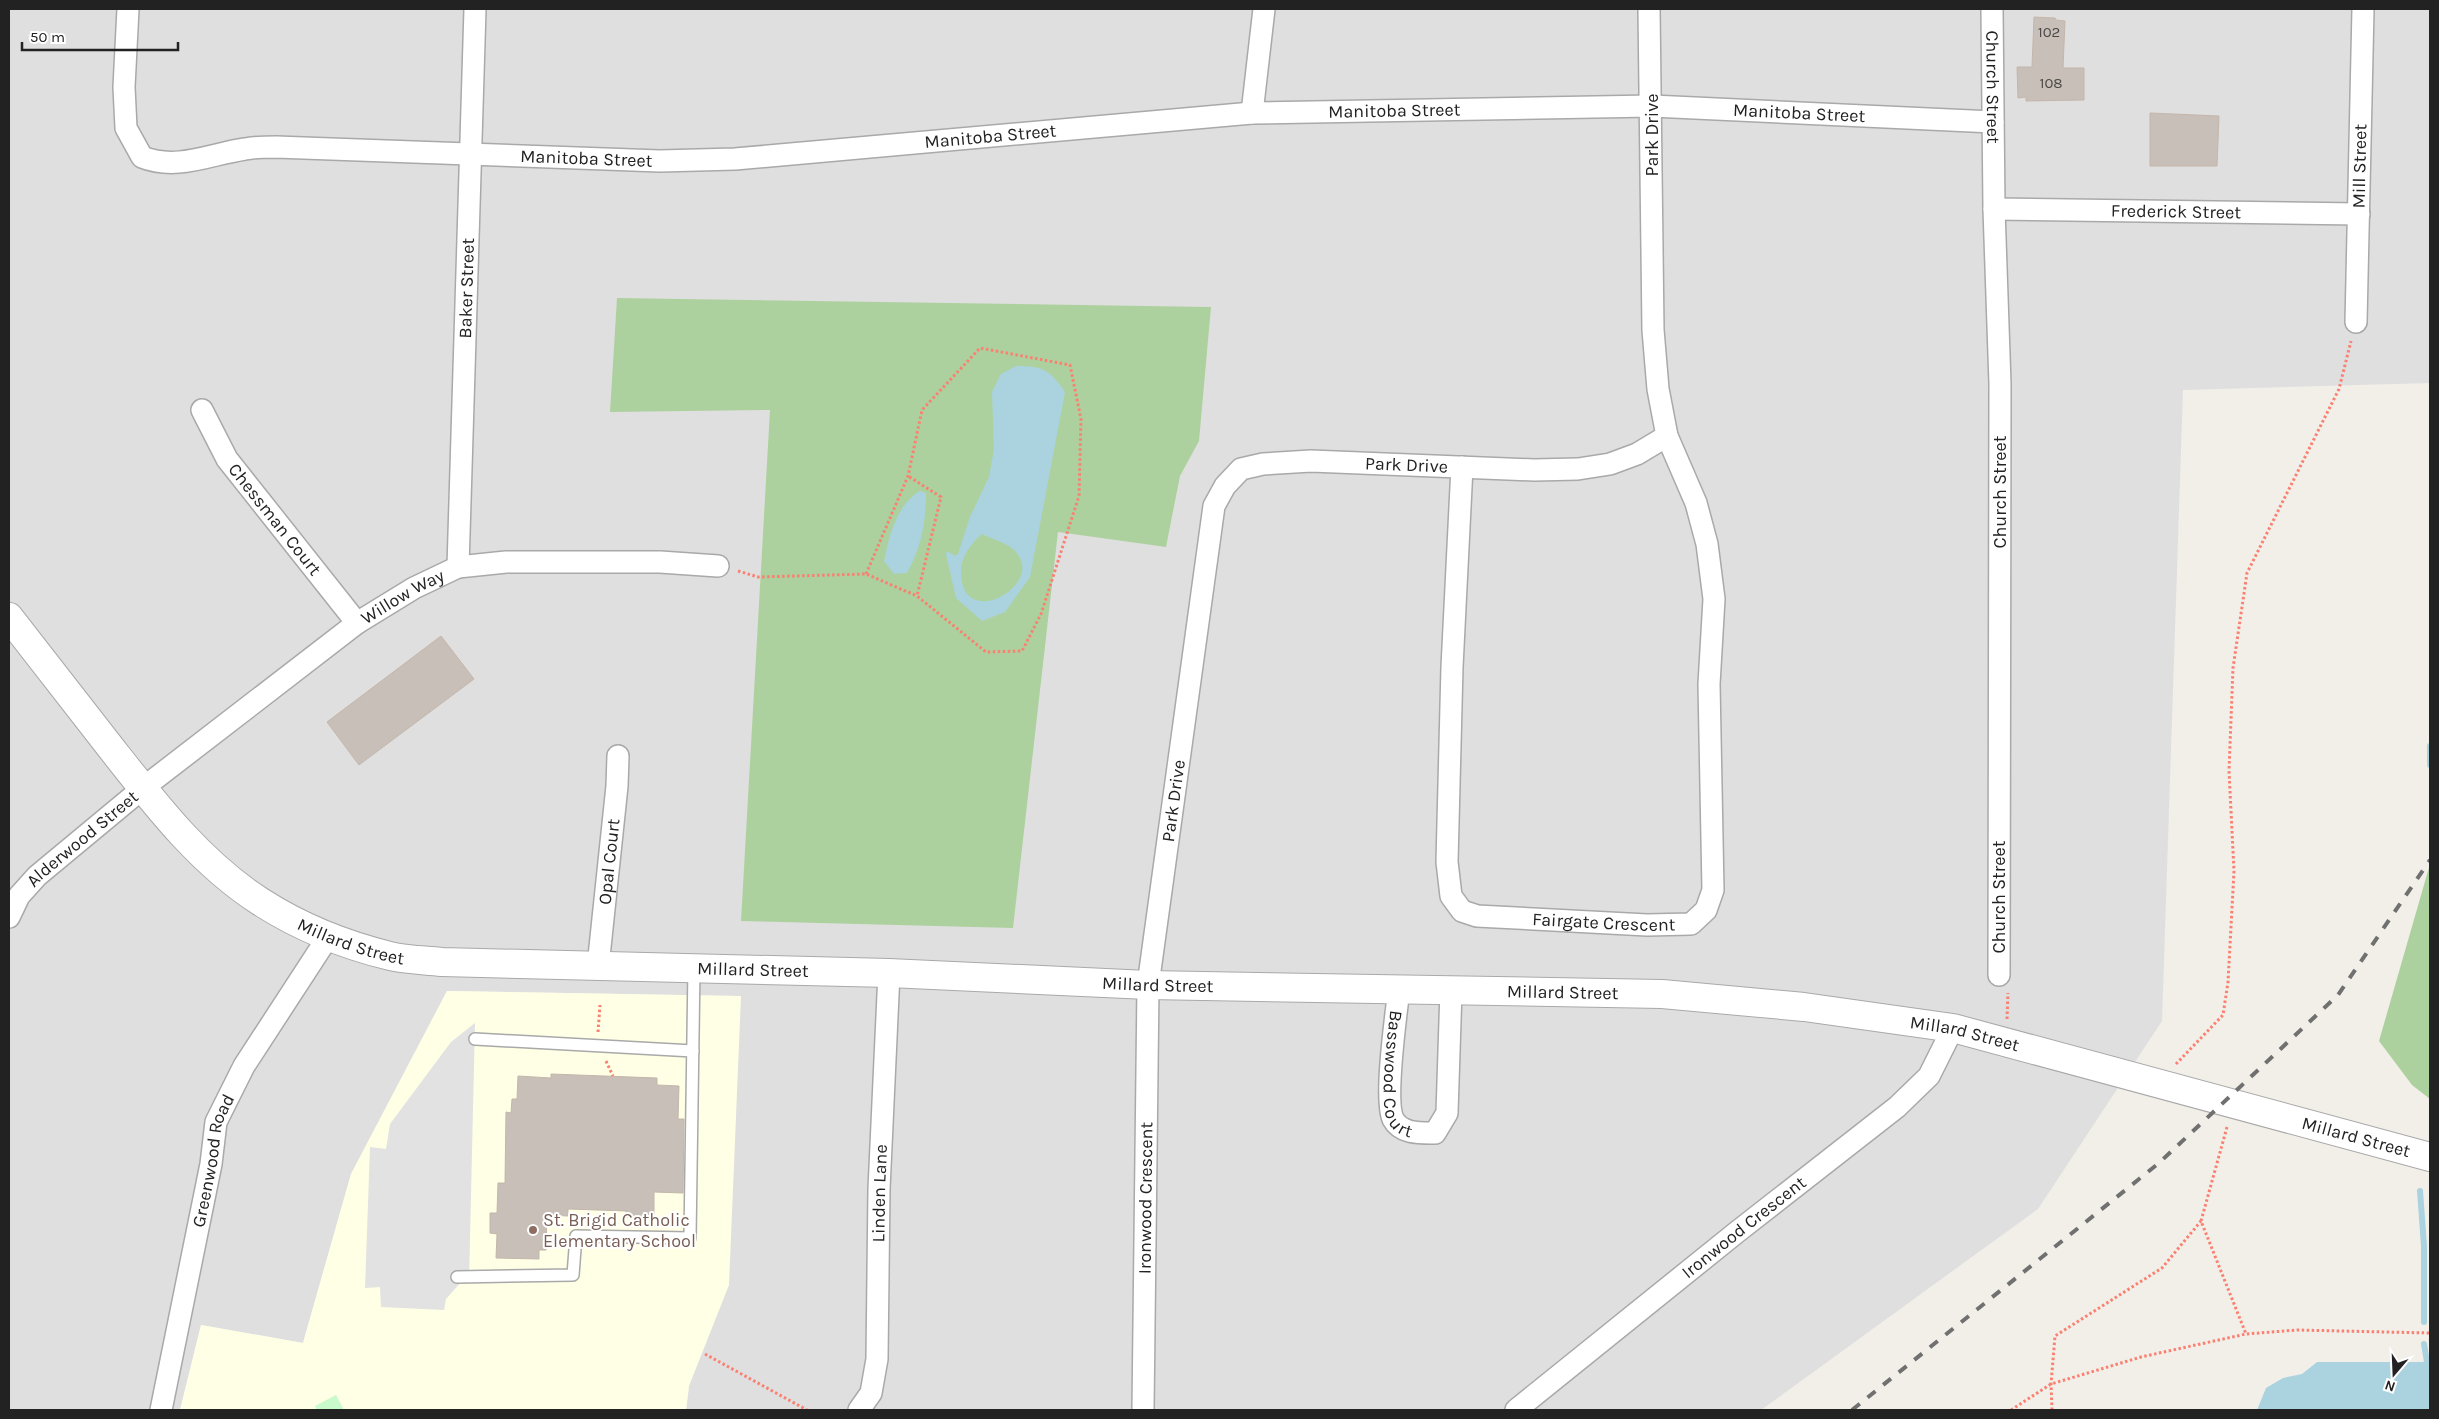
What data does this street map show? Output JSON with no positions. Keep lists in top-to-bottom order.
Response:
{
  "streets": {
    "street": [
      "Church Street",
      "Manitoba Street",
      "Park Drive",
      "Mill Street",
      "Frederick Street",
      "Baker Street",
      "Chessman Court",
      "Willow Way",
      "Alderwood Street",
      "Opal Court",
      "Fairgate Crescent",
      "Millard Street",
      "Basswood Court",
      "Greenwood Road",
      "Linden Lane",
      "Ironwood Crescent"
    ]
  },
  "crossings": [
    ["Church Street", "Manitoba Street"],
    ["Church Street", "Frederick Street"],
    ["Manitoba Street", "Park Drive"],
    ["Manitoba Street", "Baker Street"],
    ["Park Drive", "Fairgate Crescent"],
    ["Park Drive", "Millard Street"],
    ["Park Drive", "Ironwood Crescent"],
    ["Mill Street", "Frederick Street"],
    ["Baker Street", "Willow Way"],
    ["Chessman Court", "Willow Way"],
    ["Willow Way", "Alderwood Street"],
    ["Willow Way", "Millard Street"],
    ["Alderwood Street", "Millard Street"],
    ["Opal Court", "Millard Street"],
    ["Millard Street", "Basswood Court"],
    ["Millard Street", "Greenwood Road"],
    ["Millard Street", "Linden Lane"],
    ["Millard Street", "Ironwood Crescent"]
  ],
  "places": ["St. Brigid Catholic Elementary School"],
  "house_numbers": ["102", "108"],
  "scale_bar": "50 m",
  "north": "bottom"
}
